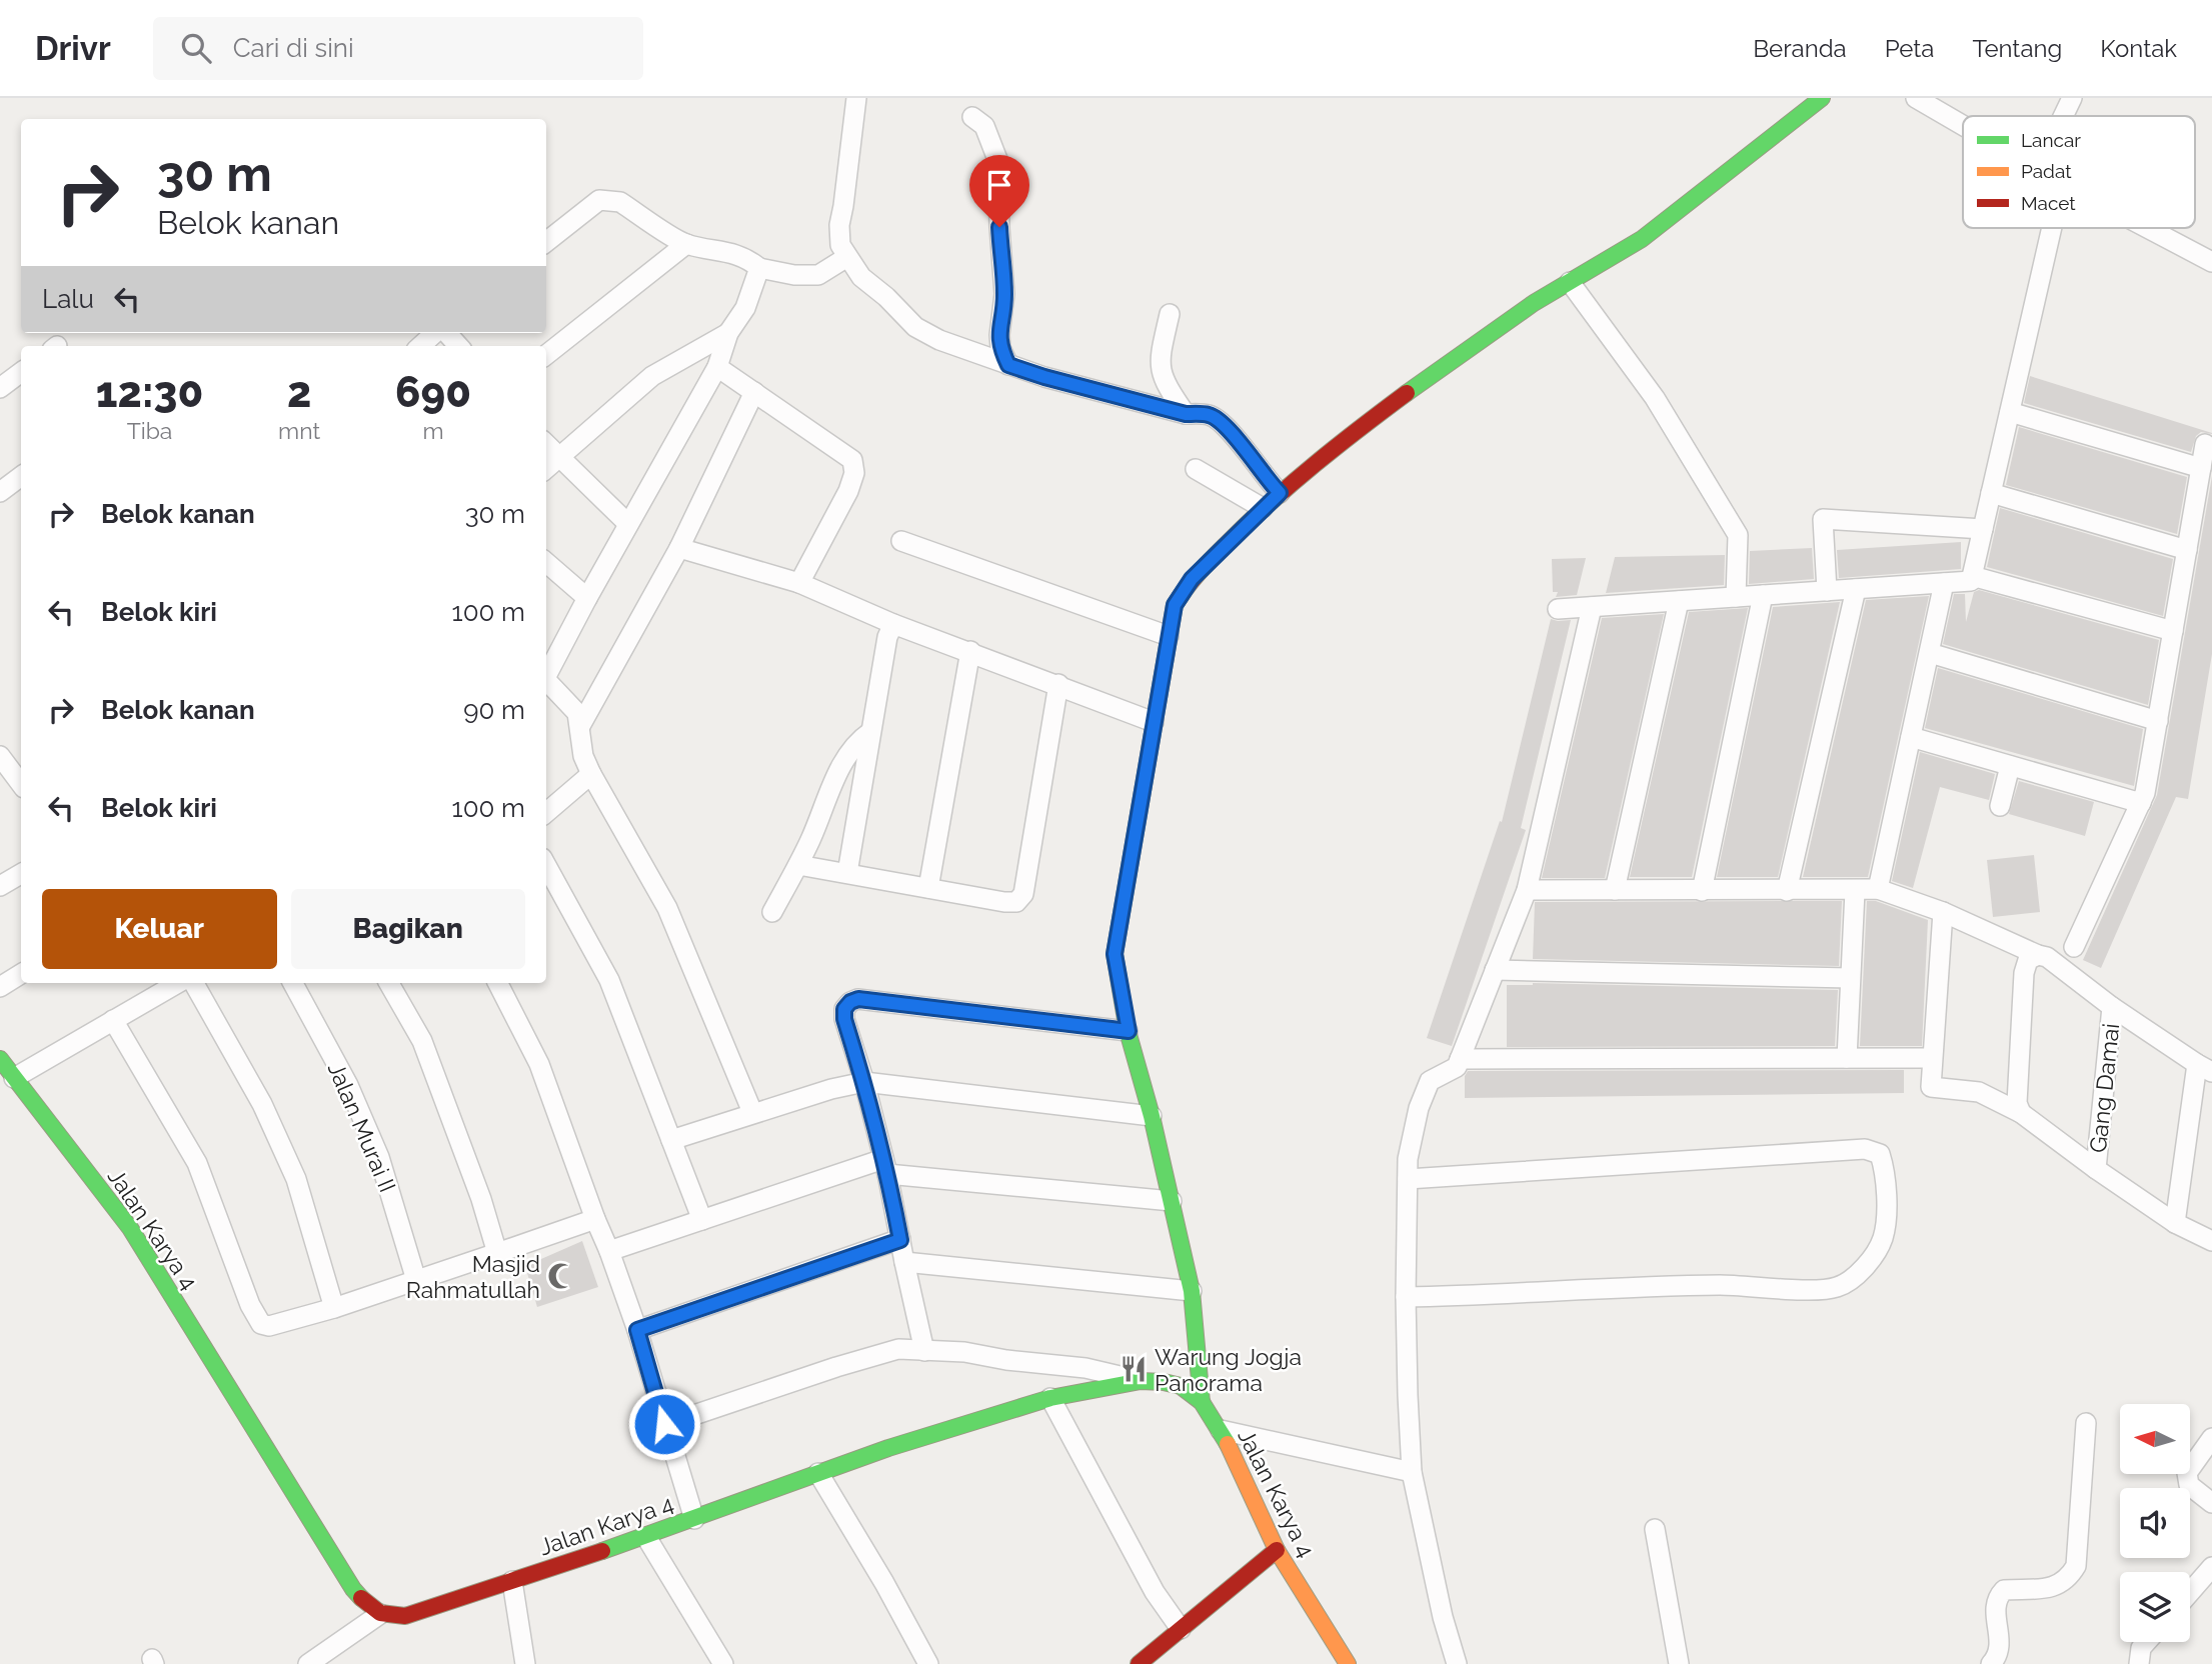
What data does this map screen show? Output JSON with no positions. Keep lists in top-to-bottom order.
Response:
{
  "streets": {
    "main road": ["Jalan Karya 4"],
    "street": ["Gang Damai", "Jalan Murai II"]
  },
  "places": {
    "mosque": ["Masjid Rahmatullah"],
    "restaurant": ["Warung Jogja Panorama"]
  },
  "legend": ["Lancar", "Padat", "Macet"],
  "north": "left",
  "page": {
    "header": "Drivr",
    "search": "Cari di sini",
    "nav": [
      "Beranda",
      "Peta",
      "Tentang",
      "Kontak"
    ],
    "turn": ["30 m", "Belok kanan"],
    "then": "Lalu",
    "eta": [
      "12:30",
      "Tiba",
      "2",
      "mnt",
      "690",
      "m"
    ],
    "list": [
      {
        "name": "Belok kanan",
        "value": "30 m"
      },
      {
        "name": "Belok kiri",
        "value": "100 m"
      },
      {
        "name": "Belok kanan",
        "value": "90 m"
      },
      {
        "name": "Belok kiri",
        "value": "100 m"
      }
    ],
    "buttons": ["Keluar", "Bagikan"]
  }
}
